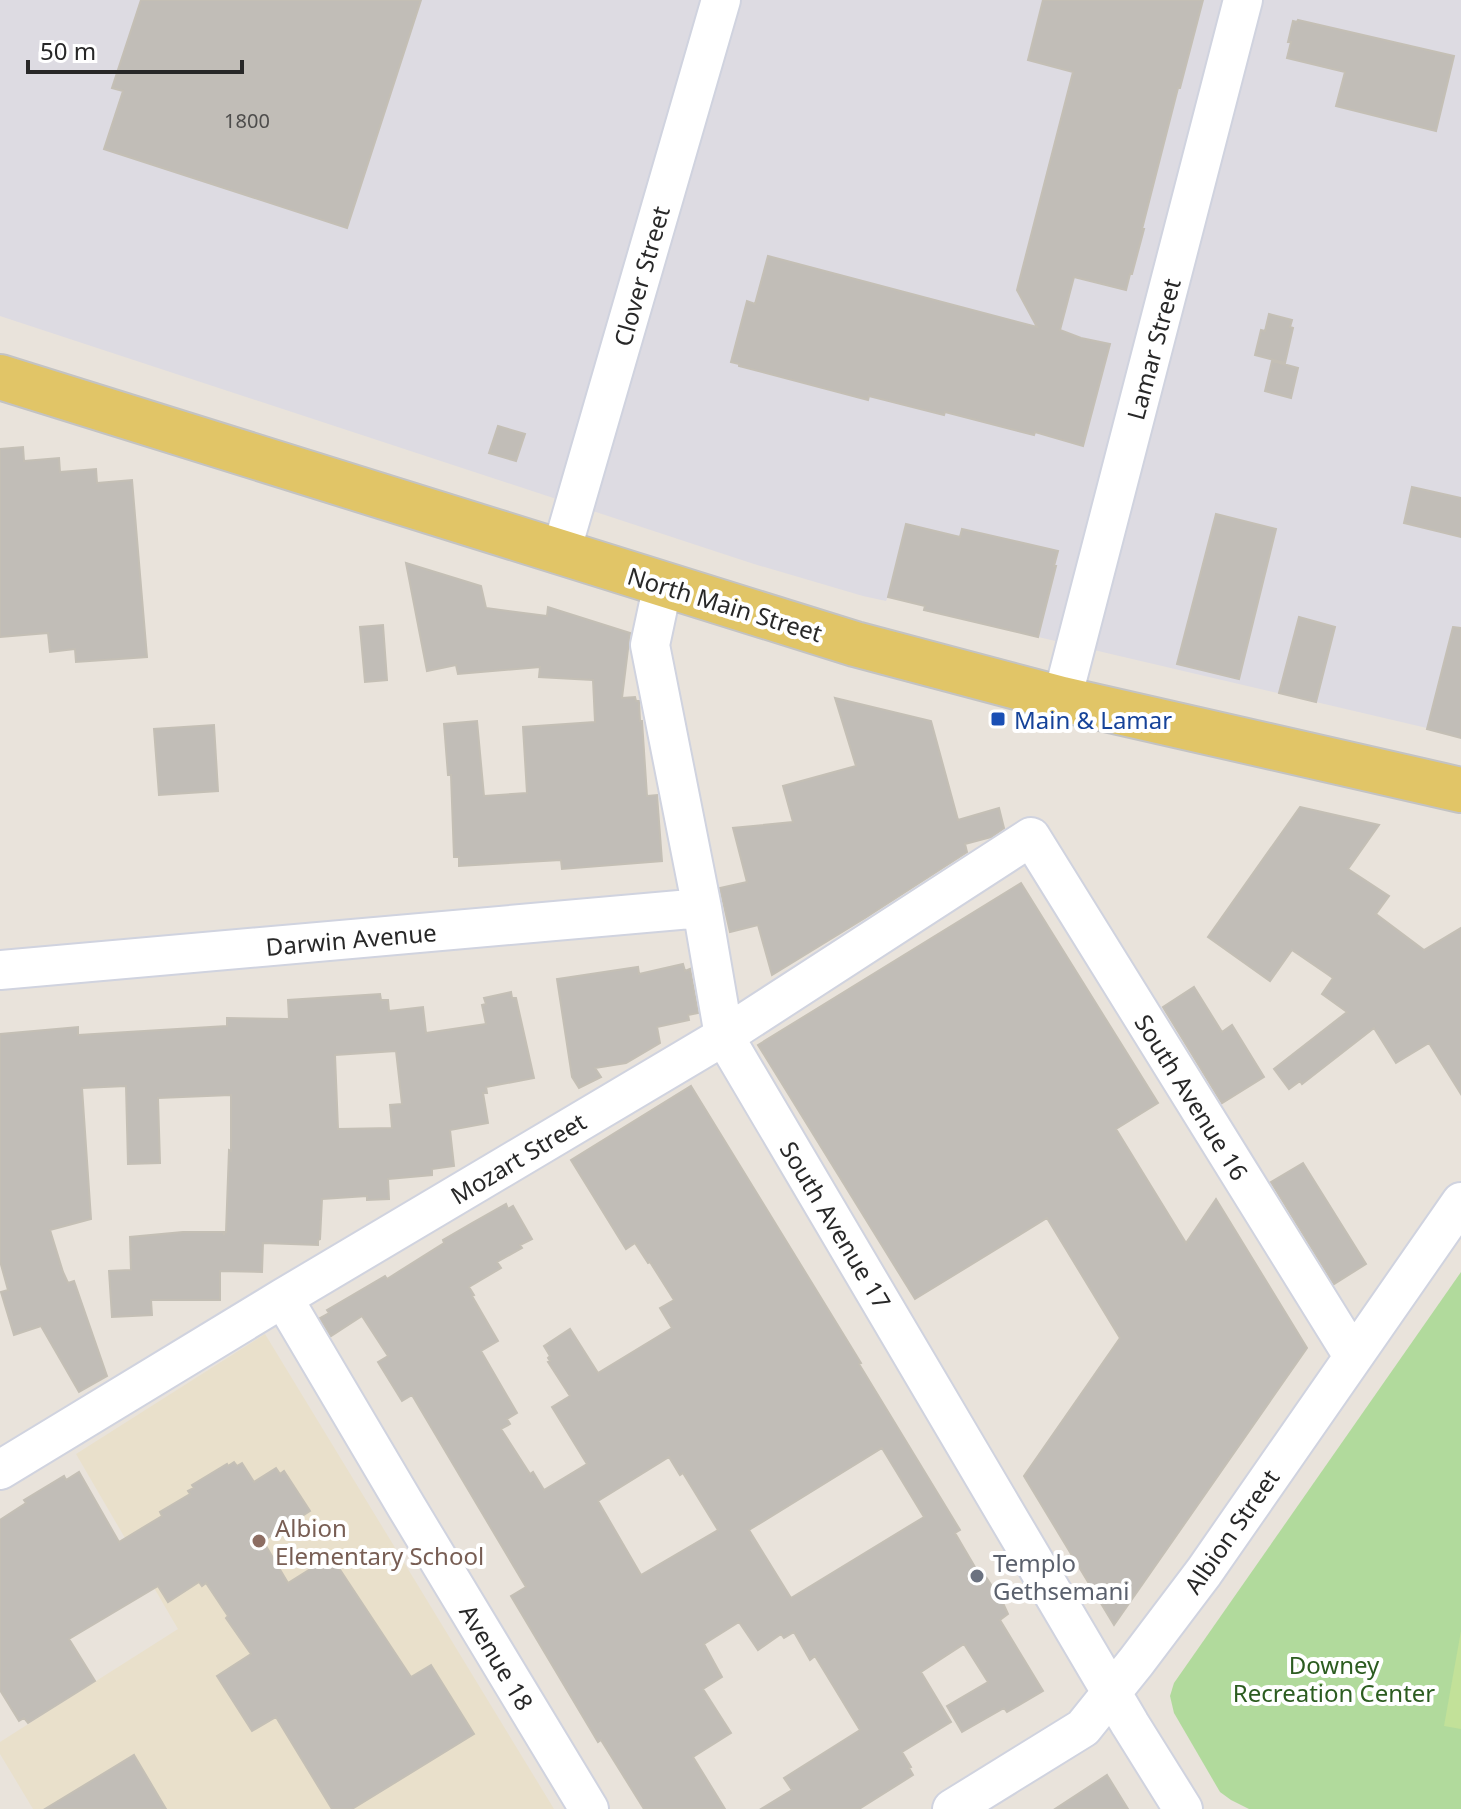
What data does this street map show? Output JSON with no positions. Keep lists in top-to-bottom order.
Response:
{
  "streets": {
    "main road": ["North Main Street"],
    "street": [
      "Clover Street",
      "Lamar Street",
      "Darwin Avenue",
      "South Avenue 16",
      "Mozart Street",
      "South Avenue 17",
      "Albion Street",
      "Avenue 18"
    ]
  },
  "crossings": [
    ["Clover Street", "North Main Street"],
    ["Lamar Street", "North Main Street"],
    ["North Main Street", "South Avenue 17"],
    ["Darwin Avenue", "South Avenue 17"],
    ["South Avenue 16", "Mozart Street"],
    ["South Avenue 16", "Albion Street"],
    ["Mozart Street", "South Avenue 17"],
    ["Mozart Street", "Avenue 18"],
    ["South Avenue 17", "Albion Street"]
  ],
  "parks": ["Downey Recreation Center"],
  "places": {
    "transit": ["Main & Lamar"],
    "other": ["Albion Elementary School", "Templo Gethsemani"]
  },
  "house_numbers": ["1800"],
  "scale_bar": "50 m"
}
